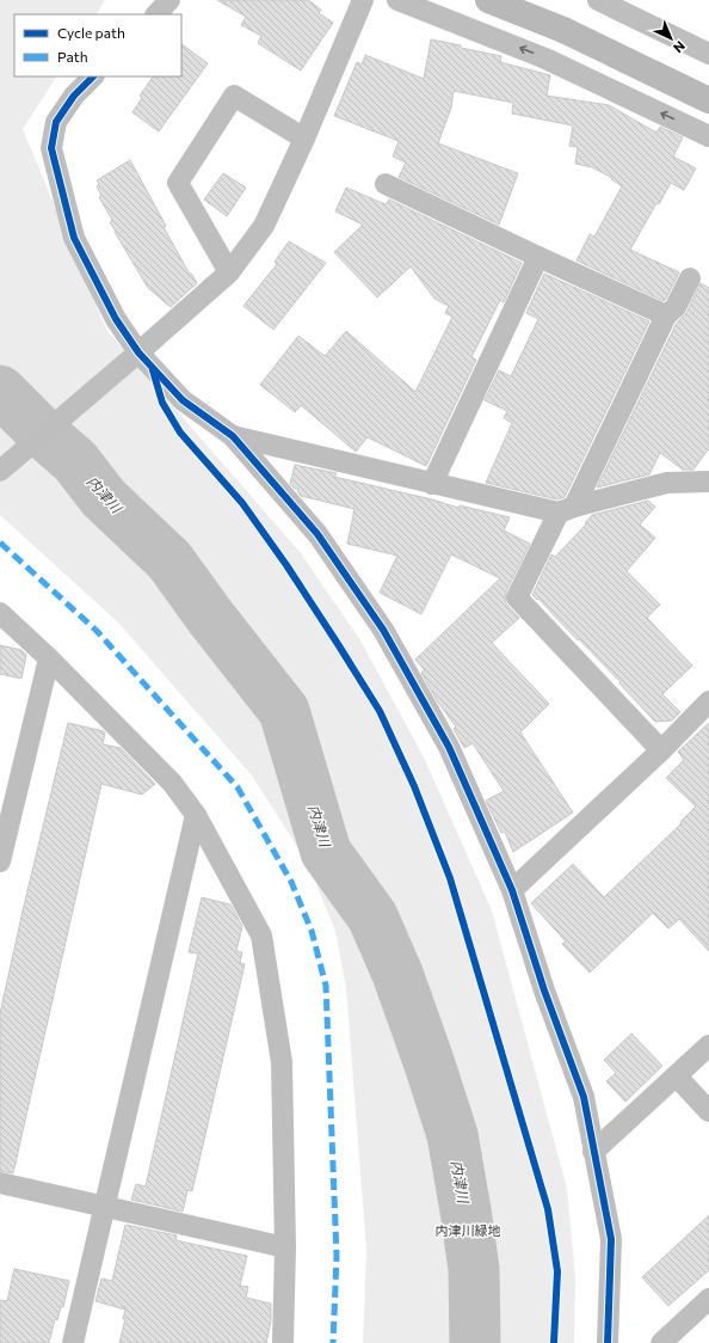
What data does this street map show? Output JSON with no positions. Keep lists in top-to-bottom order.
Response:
{
  "water": ["内津川"],
  "parks": ["内津川緑地"],
  "legend": ["Cycle path", "Path"],
  "north": "bottom right"
}
